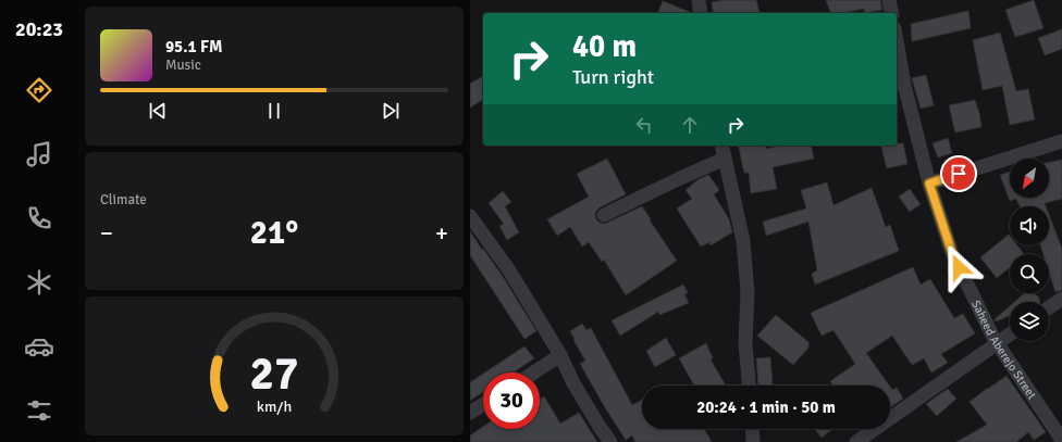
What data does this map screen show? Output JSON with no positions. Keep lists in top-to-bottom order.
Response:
{
  "streets": {
    "street": ["Saheed Aberejo Street"]
  },
  "north": "bottom left",
  "page": {
    "tabs": "20:23",
    "turn": ["40 m", "Turn right"],
    "song": ["95.1 FM", "Music"],
    "tile": "Climate",
    "heat": ["−", "21°", "+"],
    "limit": "30",
    "trip": "20:24 · 1 min · 50 m",
    "gauge": ["27", "km/h"]
  }
}
